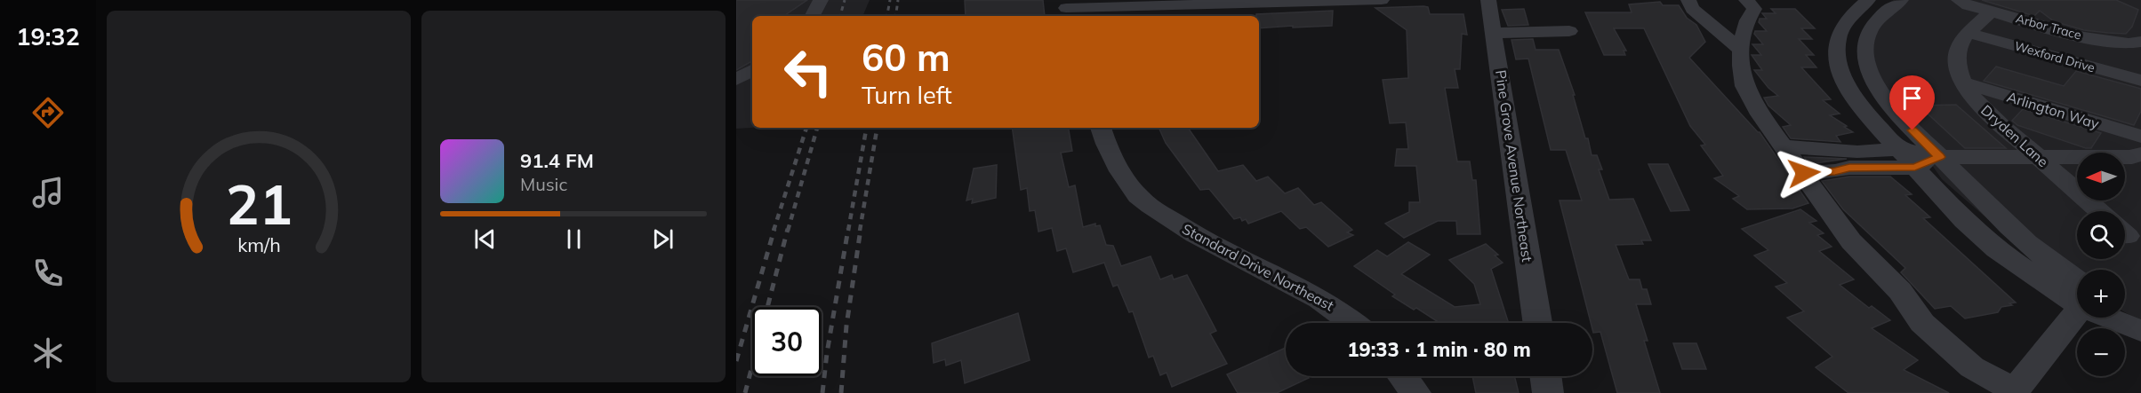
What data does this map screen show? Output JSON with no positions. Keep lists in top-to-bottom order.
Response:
{
  "streets": {
    "street": [
      "Arbor Trace",
      "Wexford Drive",
      "Arlington Way",
      "Dryden Lane",
      "Pine Grove Avenue Northeast",
      "Standard Drive Northeast"
    ]
  },
  "crossings": [
    ["Arbor Trace", "Dryden Lane"],
    ["Wexford Drive", "Dryden Lane"],
    ["Arlington Way", "Dryden Lane"]
  ],
  "north": "left",
  "page": {
    "tabs": "19:32",
    "turn": ["60 m", "Turn left"],
    "song": ["91.4 FM", "Music"],
    "map_buttons": ["+", "−"],
    "limit": "30",
    "trip": "19:33 · 1 min · 80 m",
    "gauge": ["21", "km/h"]
  }
}
